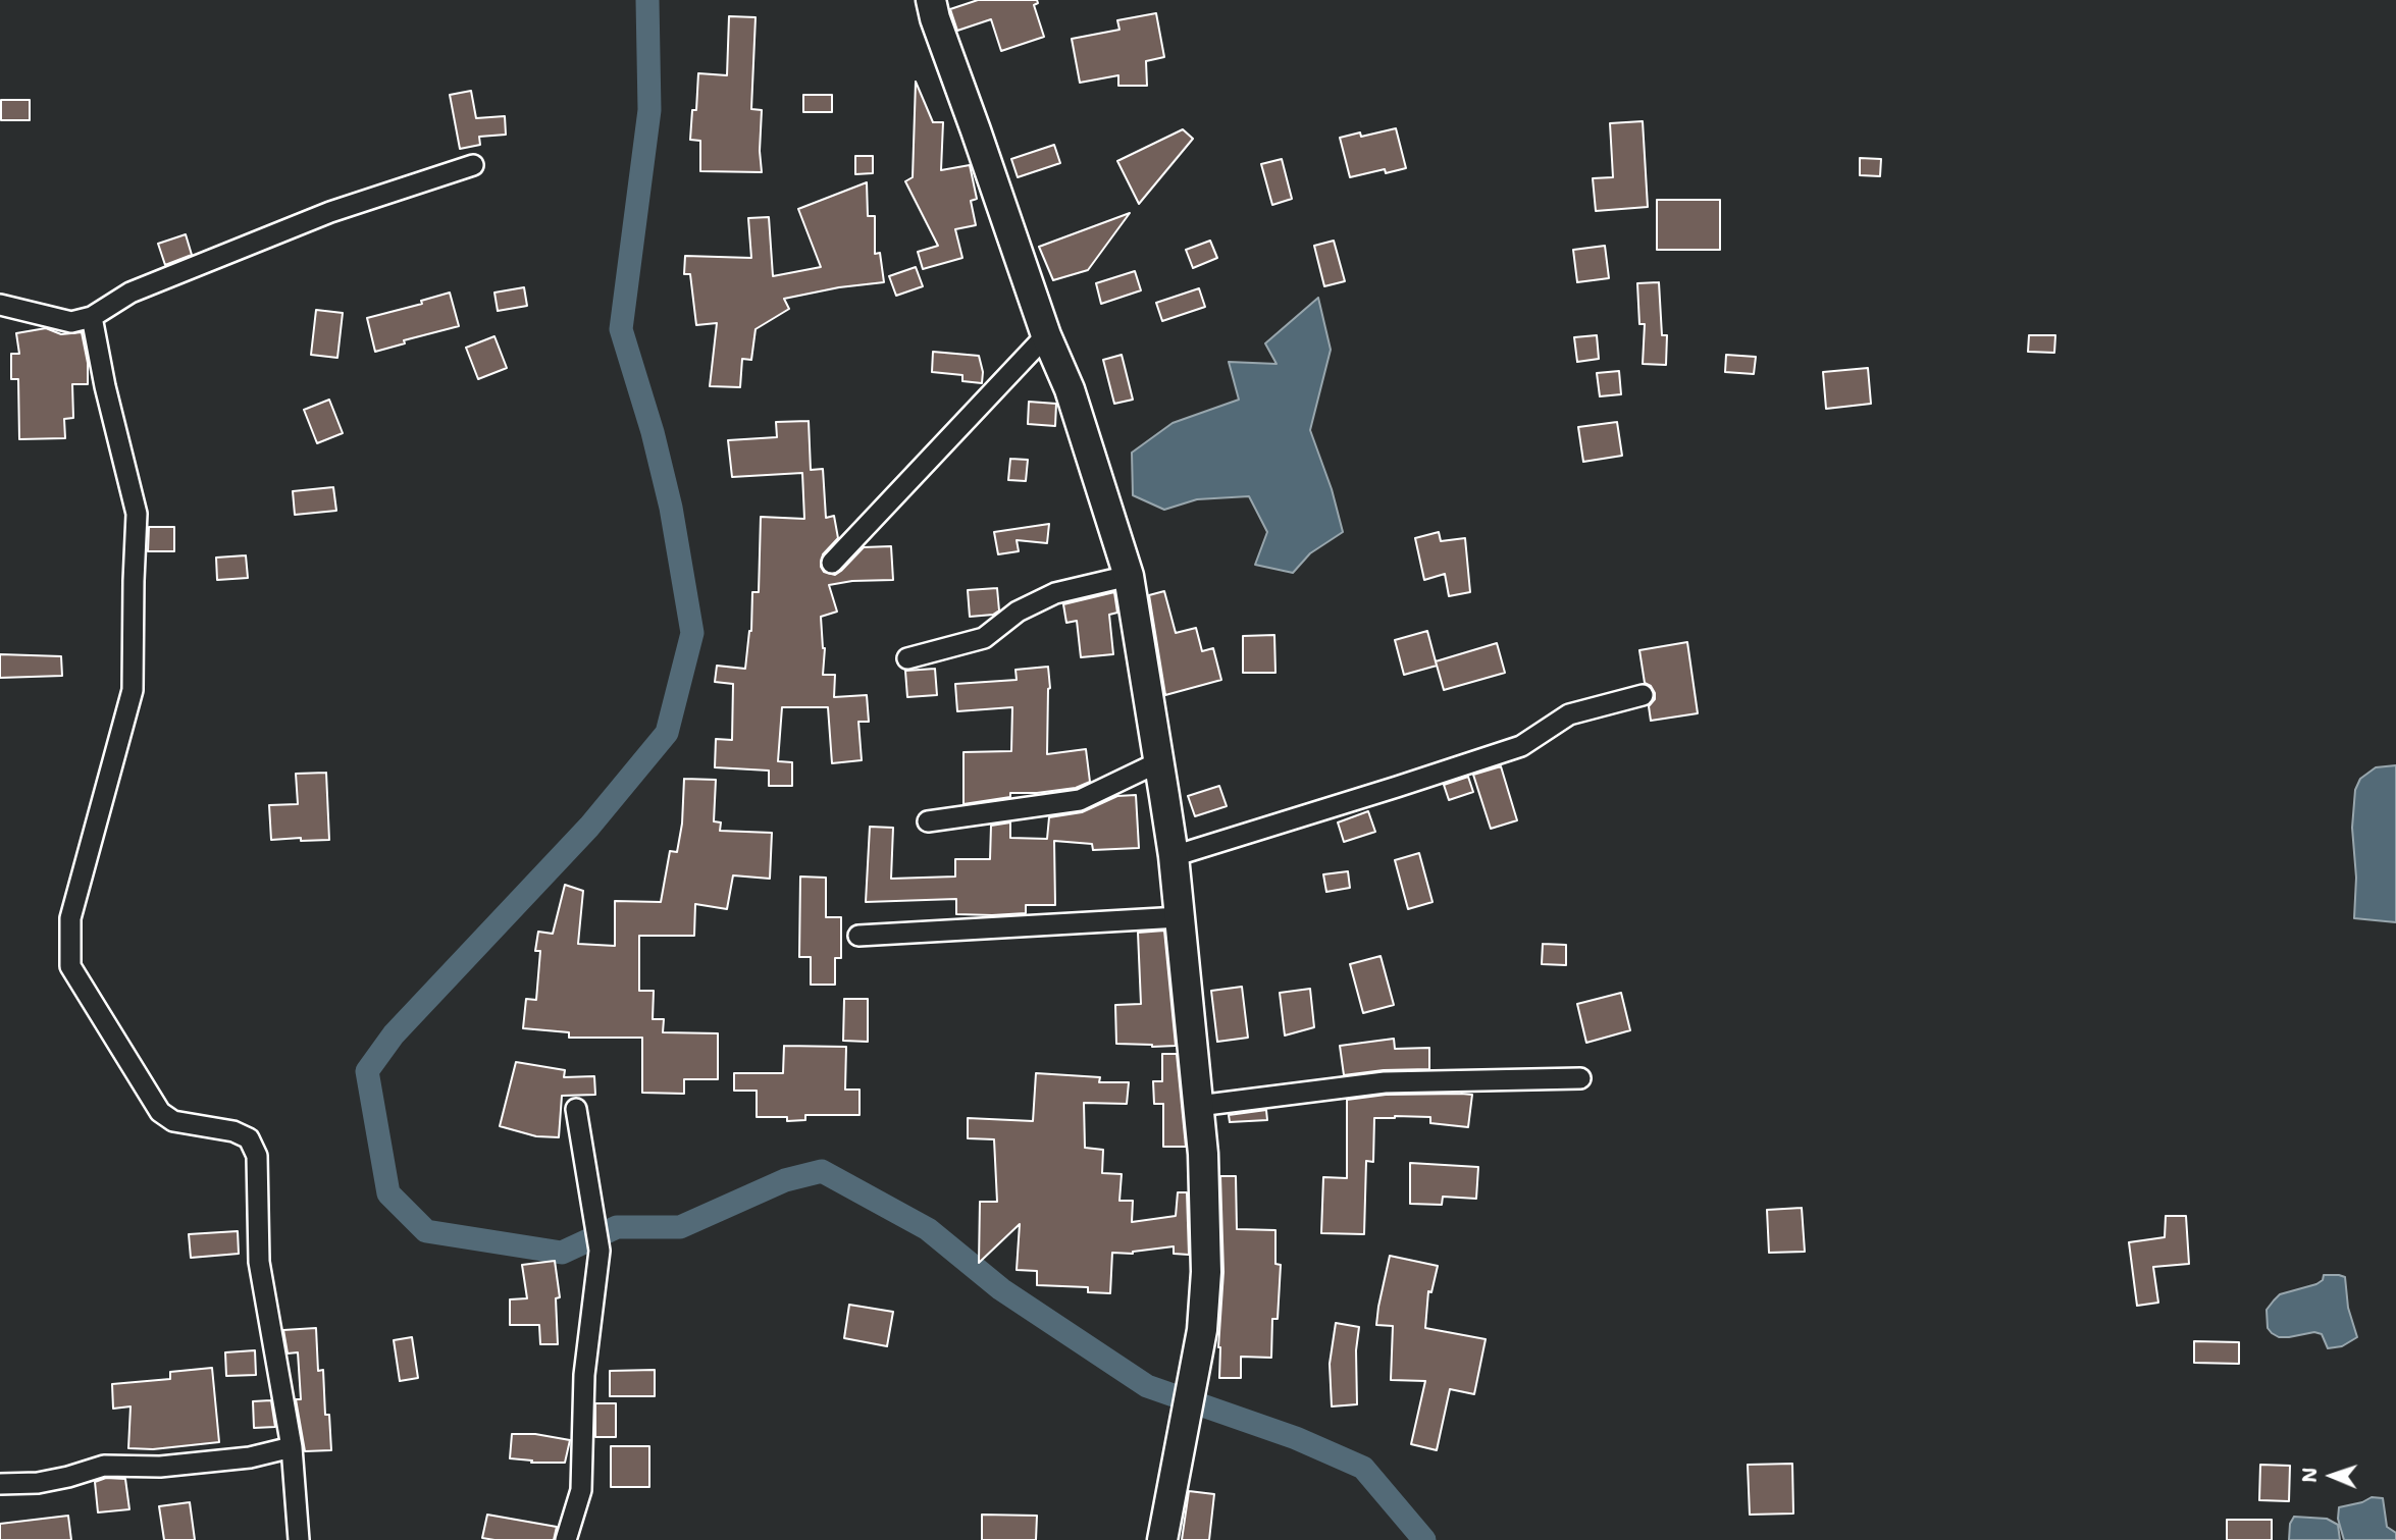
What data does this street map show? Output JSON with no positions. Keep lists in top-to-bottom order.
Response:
{
  "north": "left"
}
